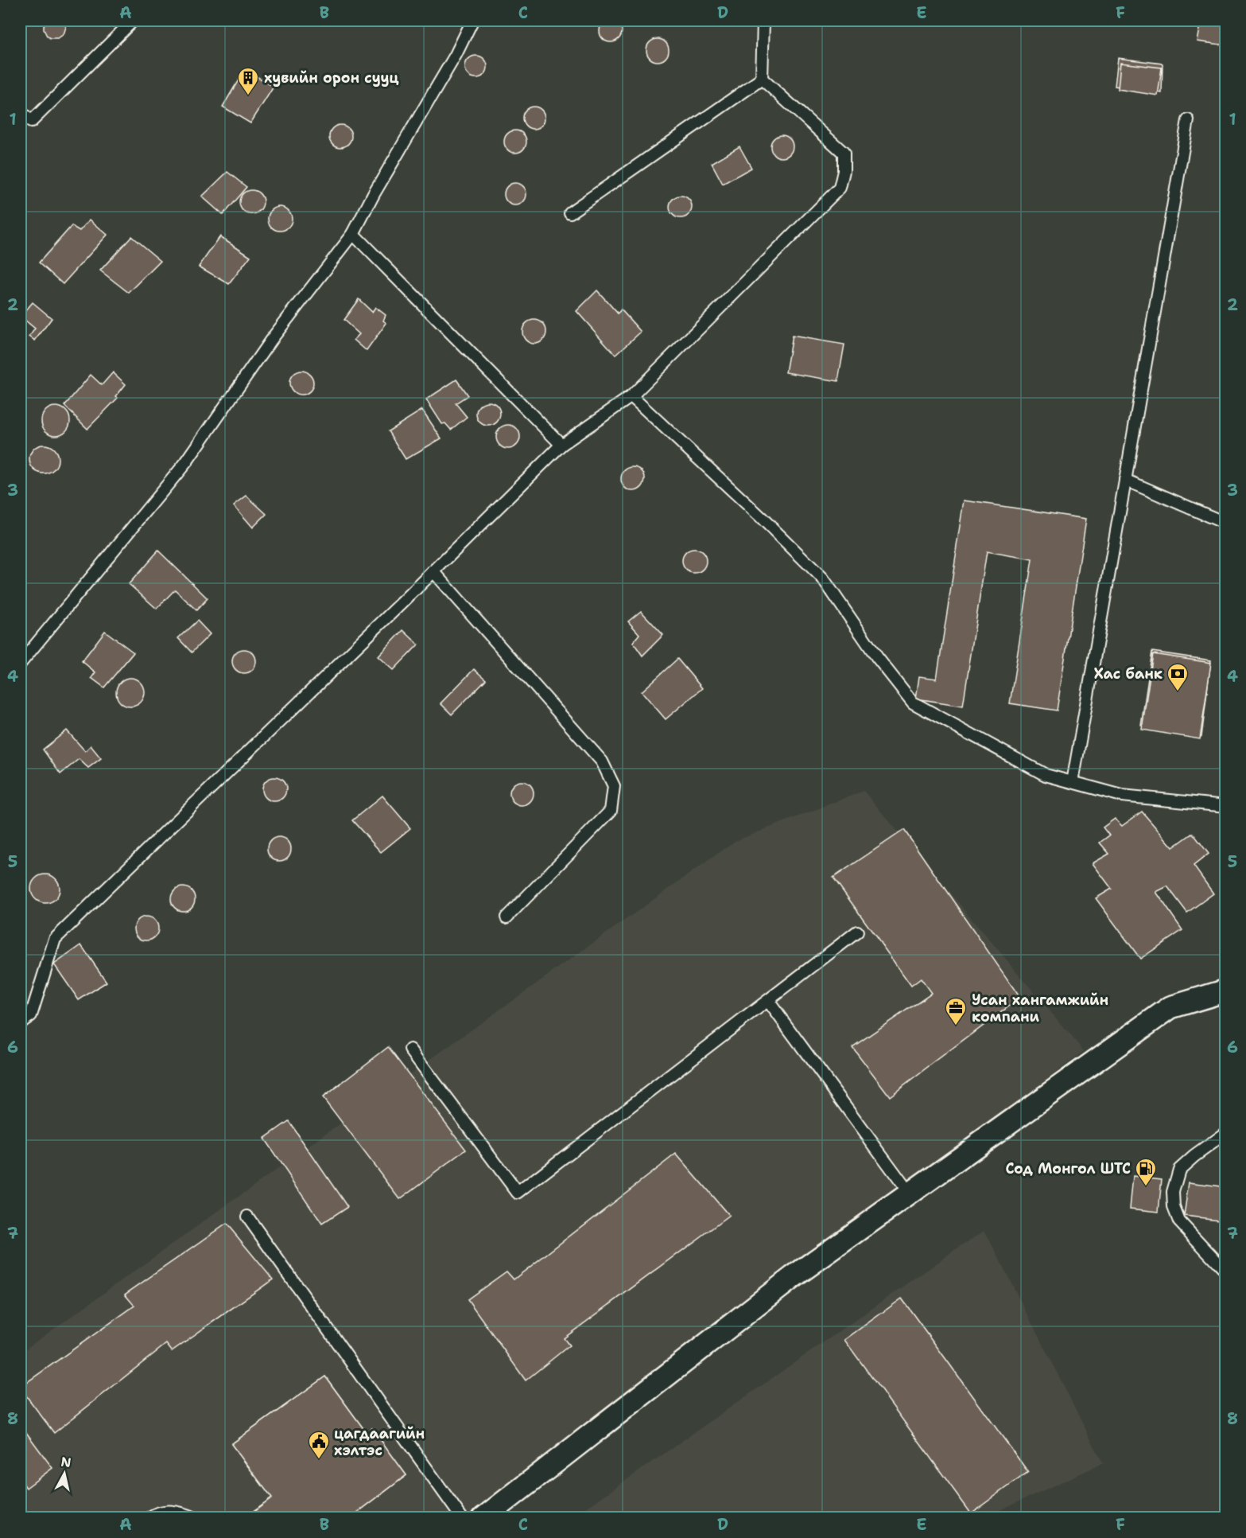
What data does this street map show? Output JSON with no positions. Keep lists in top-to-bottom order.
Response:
{
  "places": {
    "building": ["хувийн орон сууц"],
    "bank": ["Хас банк"],
    "office": ["Усан хангамжийн компани"],
    "fuel station": ["Сод Монгол ШТС"],
    "public building": ["цагдаагийн хэлтэс"]
  },
  "north": "top",
  "grid": {
    "columns": [
      "A",
      "B",
      "C",
      "D",
      "E",
      "F"
    ],
    "rows": [
      "1",
      "2",
      "3",
      "4",
      "5",
      "6",
      "7",
      "8"
    ]
  }
}
